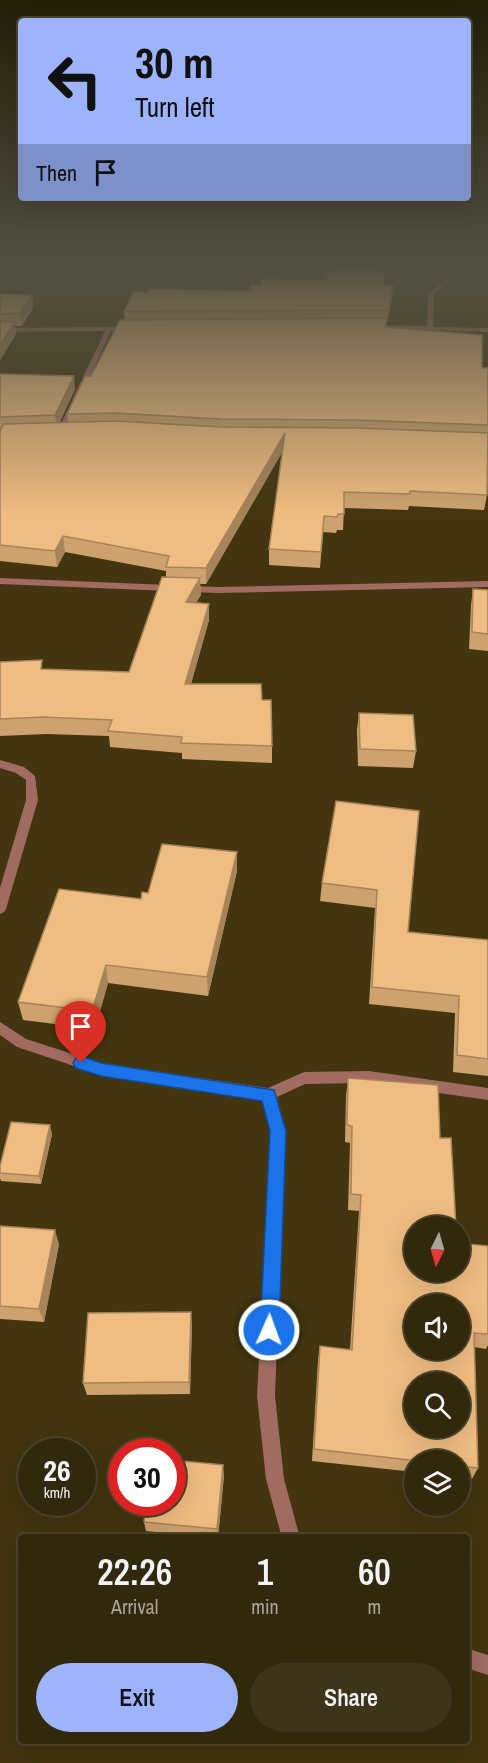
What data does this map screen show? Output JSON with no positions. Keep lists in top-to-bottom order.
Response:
{
  "north": "bottom",
  "page": {
    "turn": ["30 m", "Turn left"],
    "then": "Then",
    "speed": "26 km/h",
    "limit": "30",
    "eta": [
      "22:26",
      "Arrival",
      "1",
      "min",
      "60",
      "m"
    ],
    "buttons": ["Exit", "Share"]
  }
}
